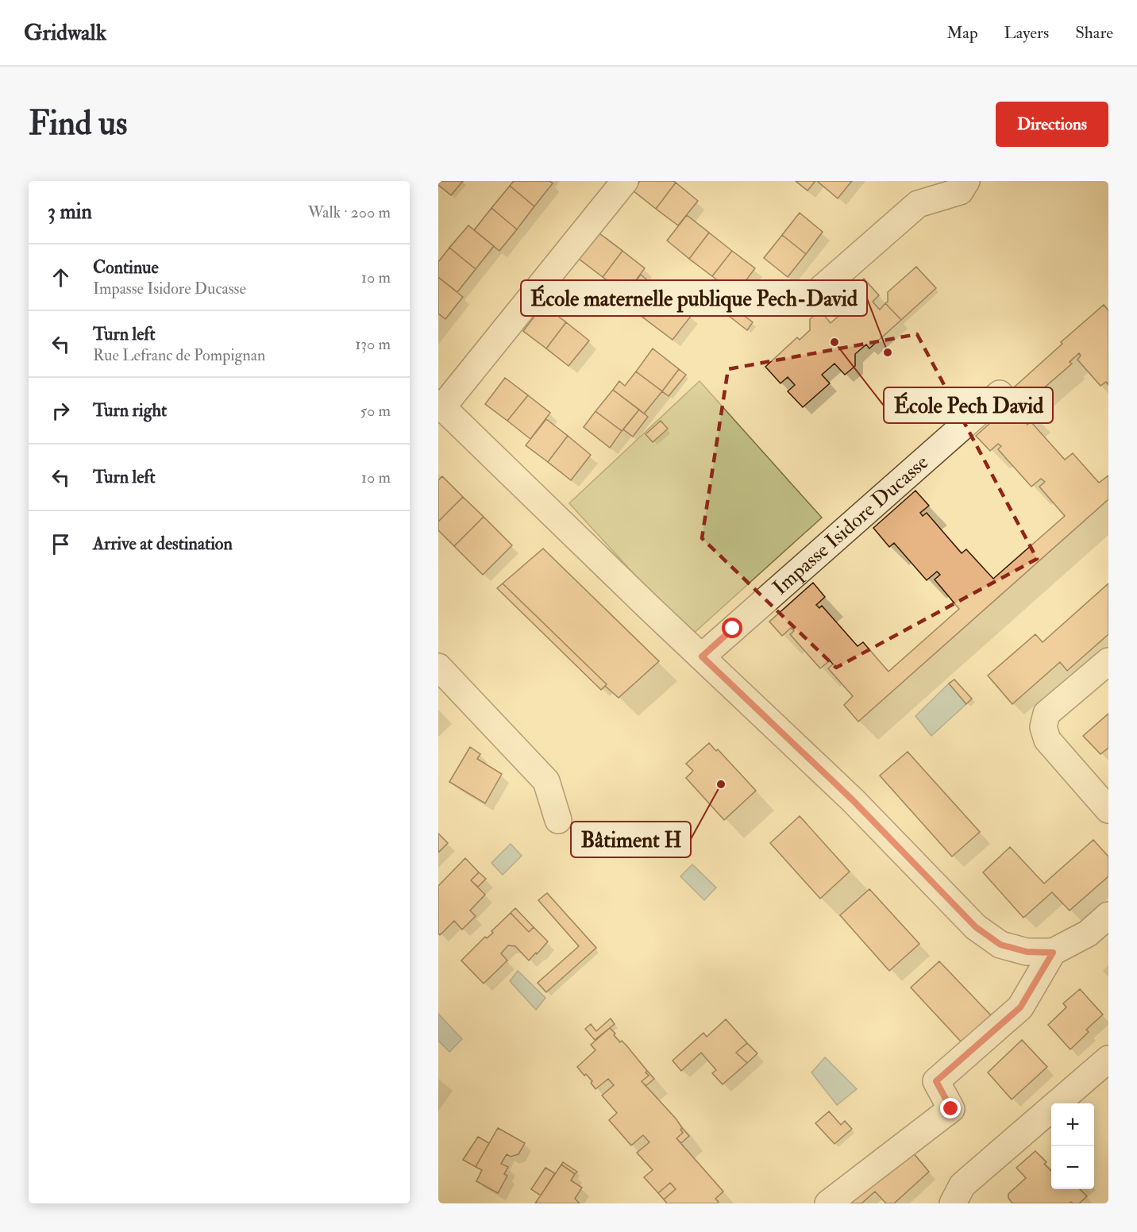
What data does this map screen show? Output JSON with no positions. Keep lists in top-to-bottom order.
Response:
{
  "streets": {
    "street": ["Impasse Isidore Ducasse"]
  },
  "places": ["École Pech David", "École maternelle publique Pech-David", "Bâtiment H"],
  "page": {
    "header": "Gridwalk",
    "nav": ["Map", "Layers", "Share"],
    "buttons": "Directions",
    "title": "Find us",
    "heading": ["3 min", "Walk · 200 m"],
    "list": [
      ["Continue", "Impasse Isidore Ducasse", "10 m"],
      ["Turn left", "Rue Lefranc de Pompignan", "130 m"],
      ["Turn right", "50 m"],
      ["Turn left", "10 m"],
      "Arrive at destination"
    ],
    "map_buttons": ["+", "−"]
  }
}
